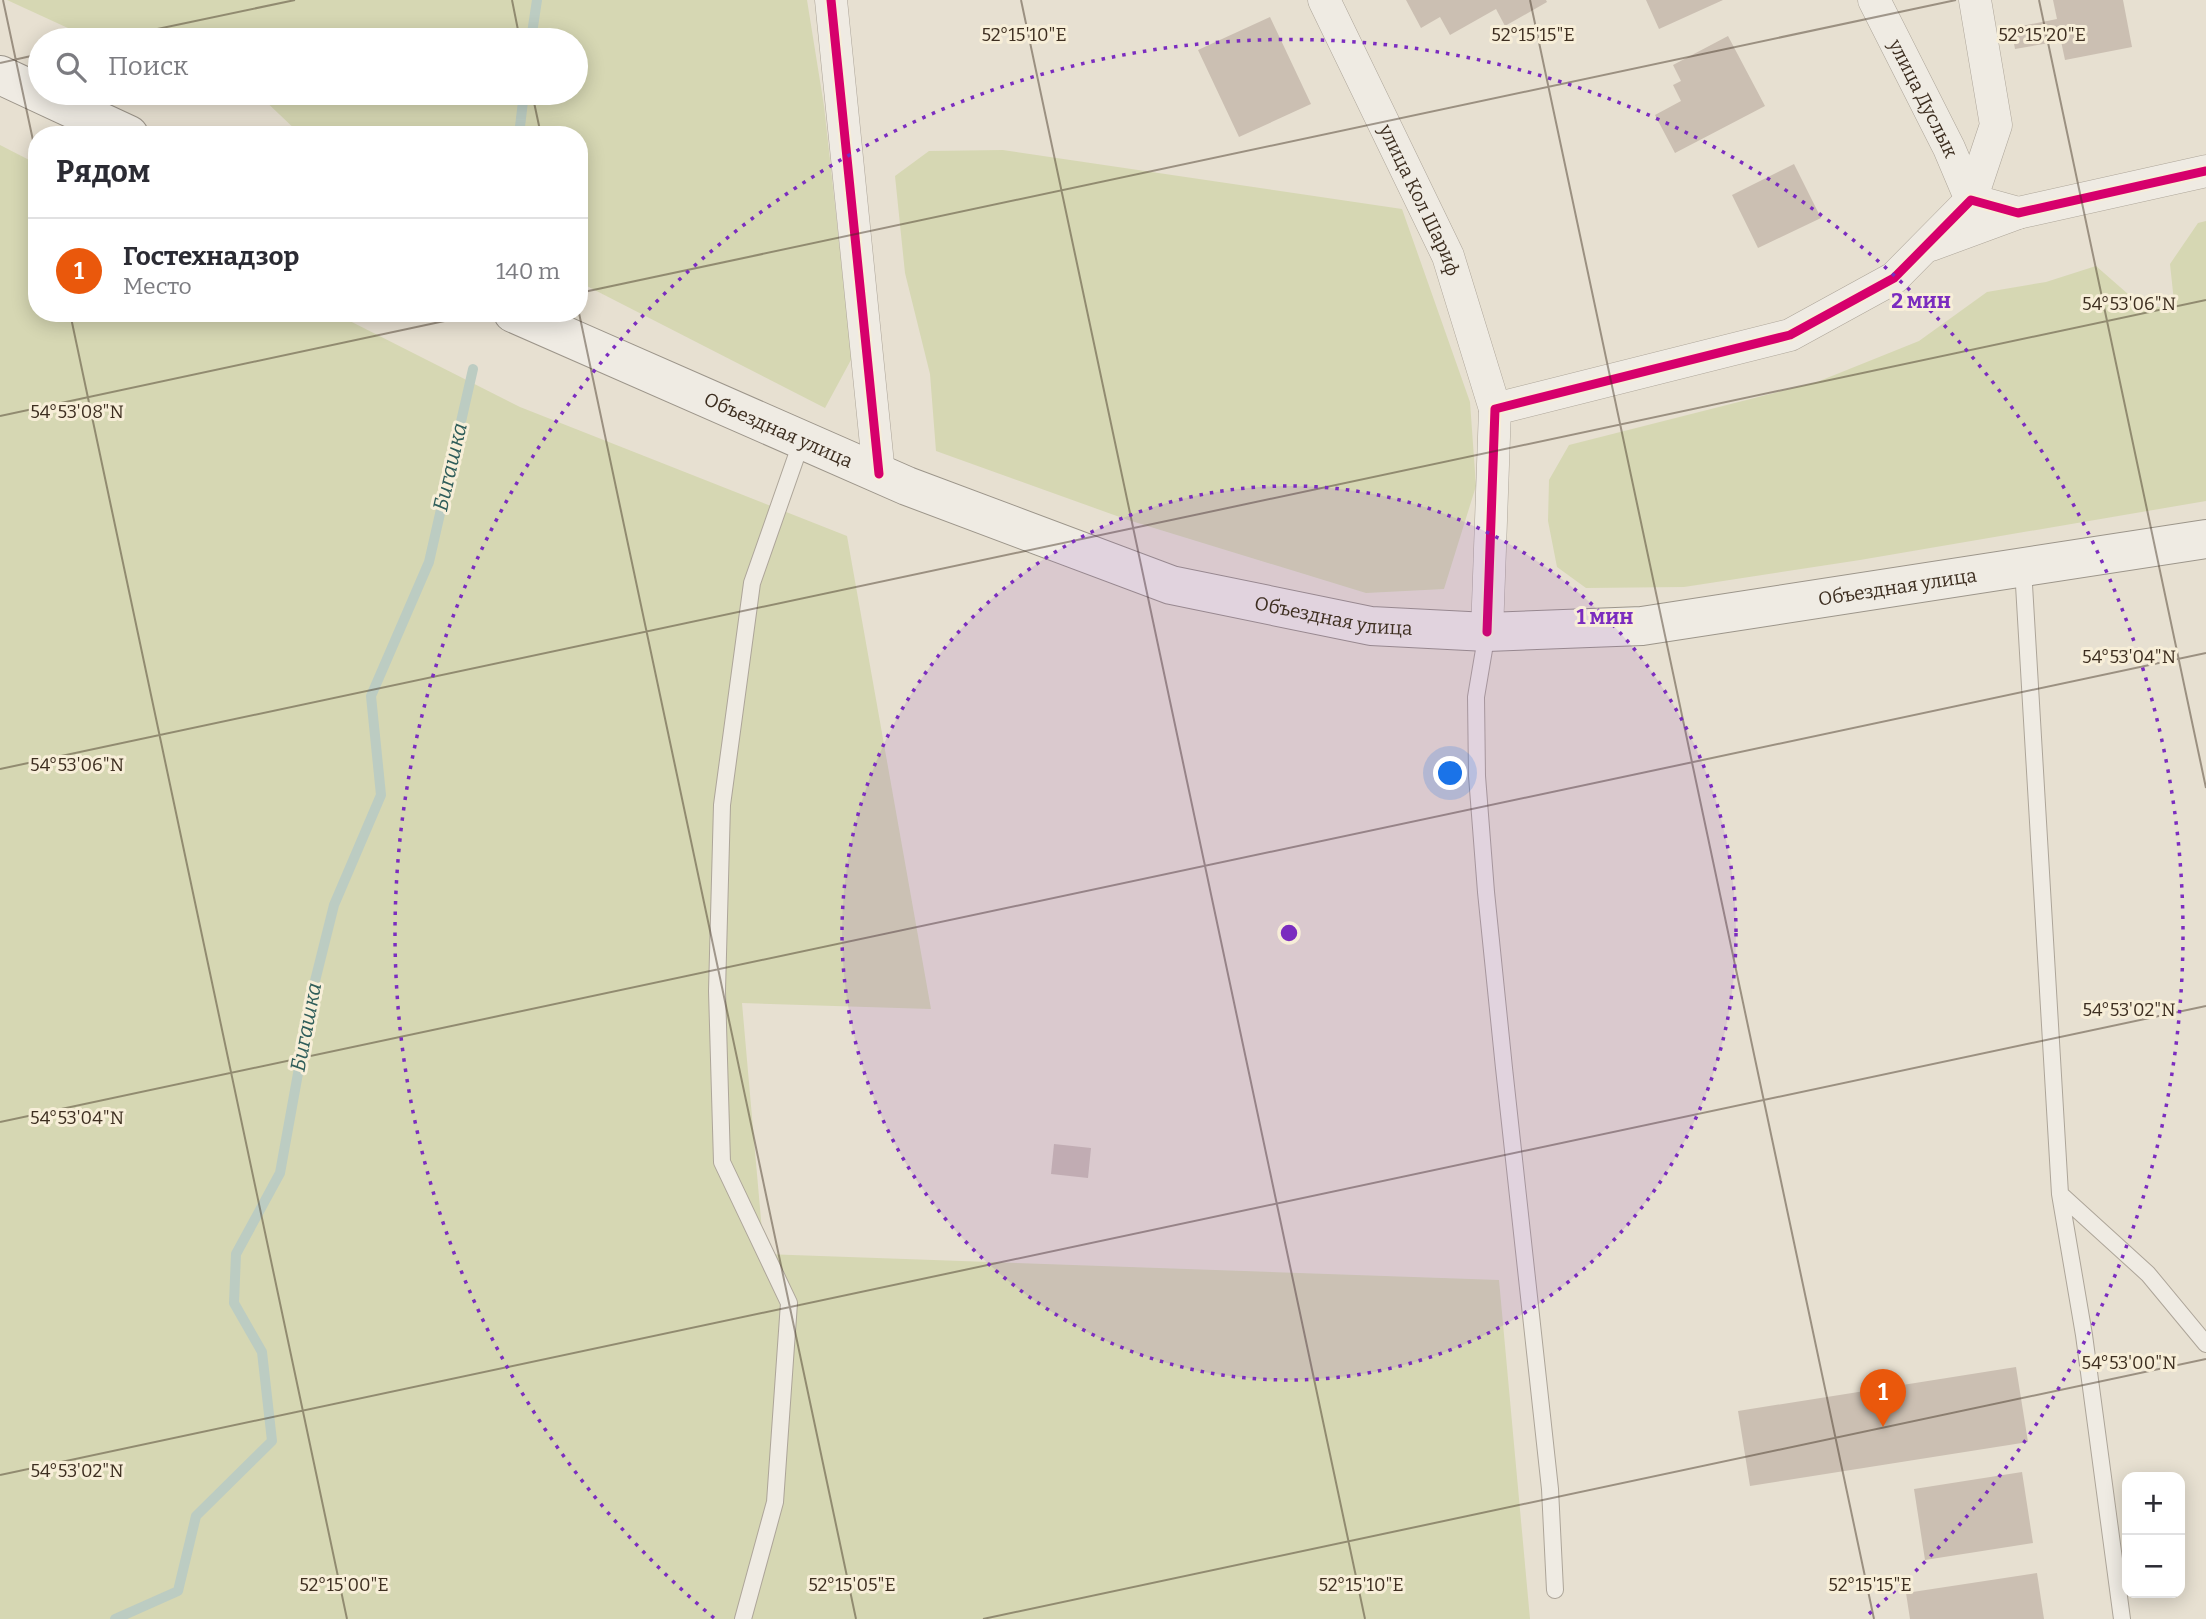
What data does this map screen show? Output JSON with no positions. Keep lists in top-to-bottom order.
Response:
{
  "streets": {
    "main road": ["Объездная улица"],
    "street": ["улица Дуслык", "улица Кол Шариф"]
  },
  "crossings": [
    ["улица Кол Шариф", "Объездная улица"]
  ],
  "water": ["Бигашка"],
  "page": {
    "search": "Поиск",
    "heading": "Рядом",
    "list": [
      {
        "mark": "1",
        "name": "Гостехнадзор",
        "note": "Место",
        "value": "140 m"
      }
    ],
    "pins": "1",
    "map_buttons": ["+", "−"]
  },
  "coordinates": [
    "52°15'20\"E",
    "52°15'10\"E",
    "52°15'15\"E",
    "54°53'06\"N",
    "54°53'08\"N",
    "54°53'04\"N",
    "54°53'02\"N",
    "54°53'00\"N",
    "52°15'00\"E",
    "52°15'05\"E"
  ],
  "rings": ["2 мин", "1 мин"]
}
